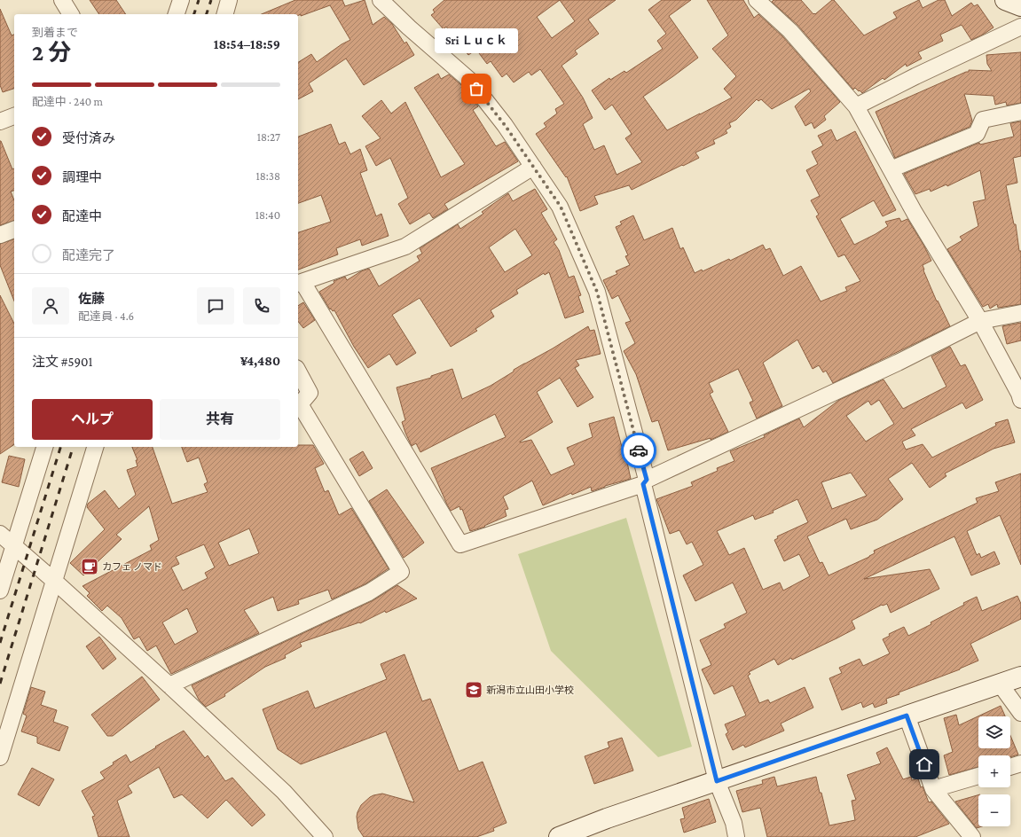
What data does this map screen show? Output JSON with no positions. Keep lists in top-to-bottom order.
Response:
{
  "places": {
    "other": ["Sri Ｌｕｃｋ"],
    "cafe": ["カフェ ノマド"],
    "school or university": ["新潟市立山田小学校"]
  },
  "page": {
    "heading": ["2 分", "到着まで", "18:54–18:59"],
    "panel": [
      "佐藤",
      "配達員 · 4.6",
      "注文 #5901",
      "¥4,480"
    ],
    "bubble": "Sri Ｌｕｃｋ",
    "bar": "配達中 · 240 m",
    "list": [
      ["受付済み", "18:27"],
      ["調理中", "18:38"],
      ["配達中", "18:40"],
      "配達完了"
    ],
    "buttons": ["ヘルプ", "共有"],
    "map_buttons": ["+", "−"]
  }
}
